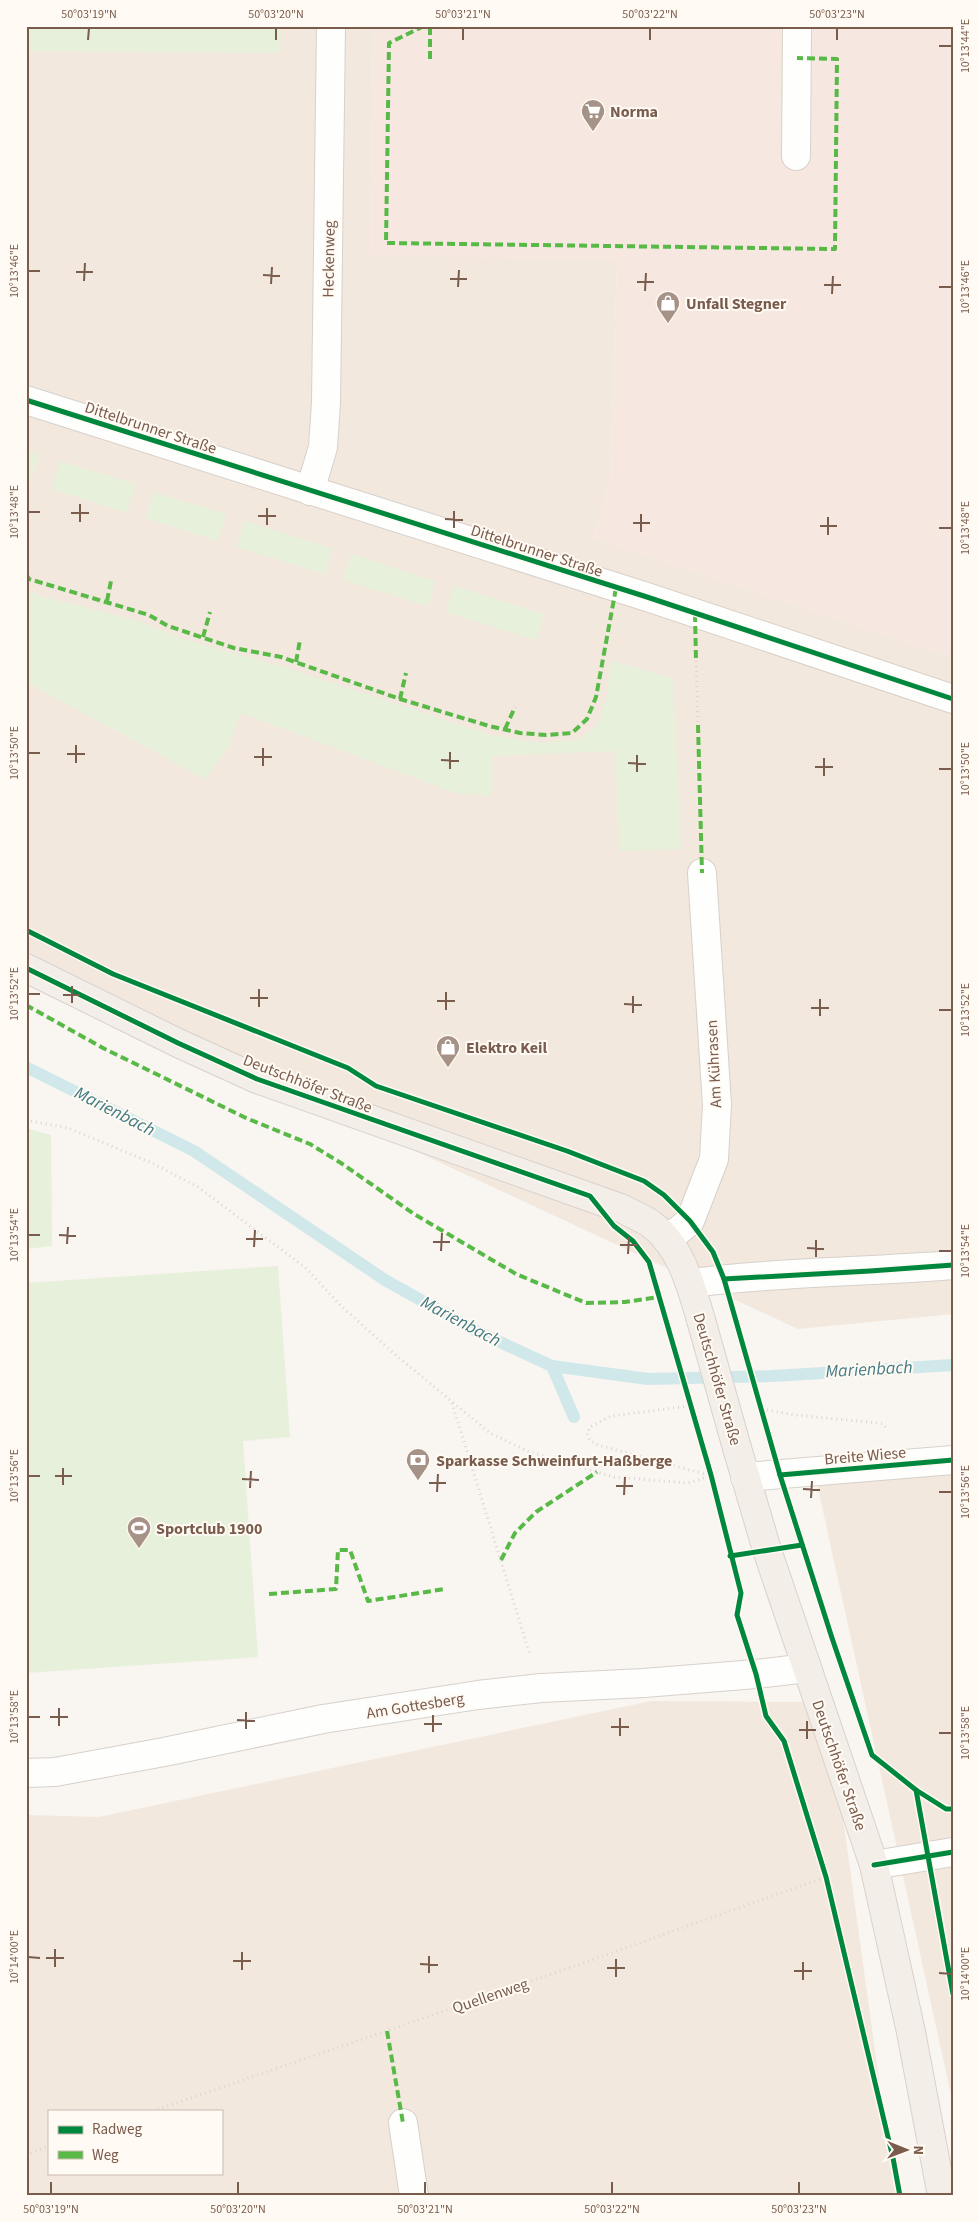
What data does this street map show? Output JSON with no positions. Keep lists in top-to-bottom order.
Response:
{
  "streets": {
    "main road": ["Deutschhöfer Straße"],
    "street": [
      "Heckenweg",
      "Dittelbrunner Straße",
      "Am Kührasen",
      "Breite Wiese",
      "Am Gottesberg"
    ],
    "path": ["Quellenweg"]
  },
  "crossings": [
    ["Heckenweg", "Dittelbrunner Straße"],
    ["Am Kührasen", "Deutschhöfer Straße"],
    ["Deutschhöfer Straße", "Breite Wiese"],
    ["Deutschhöfer Straße", "Am Gottesberg"]
  ],
  "water": ["Marienbach"],
  "places": {
    "supermarket": ["Norma"],
    "shop": ["Unfall Stegner", "Elektro Keil"],
    "bank": ["Sparkasse Schweinfurt-Haßberge"],
    "sports": ["Sportclub 1900"]
  },
  "legend": ["Radweg", "Weg"],
  "north": "right",
  "coordinates": [
    "50°03'19\"N",
    "50°03'20\"N",
    "50°03'21\"N",
    "50°03'22\"N",
    "50°03'23\"N",
    "10°13'44\"E",
    "10°13'46\"E",
    "10°13'48\"E",
    "10°13'50\"E",
    "10°13'52\"E",
    "10°13'54\"E",
    "10°13'56\"E",
    "10°13'58\"E",
    "10°14'00\"E"
  ]
}
